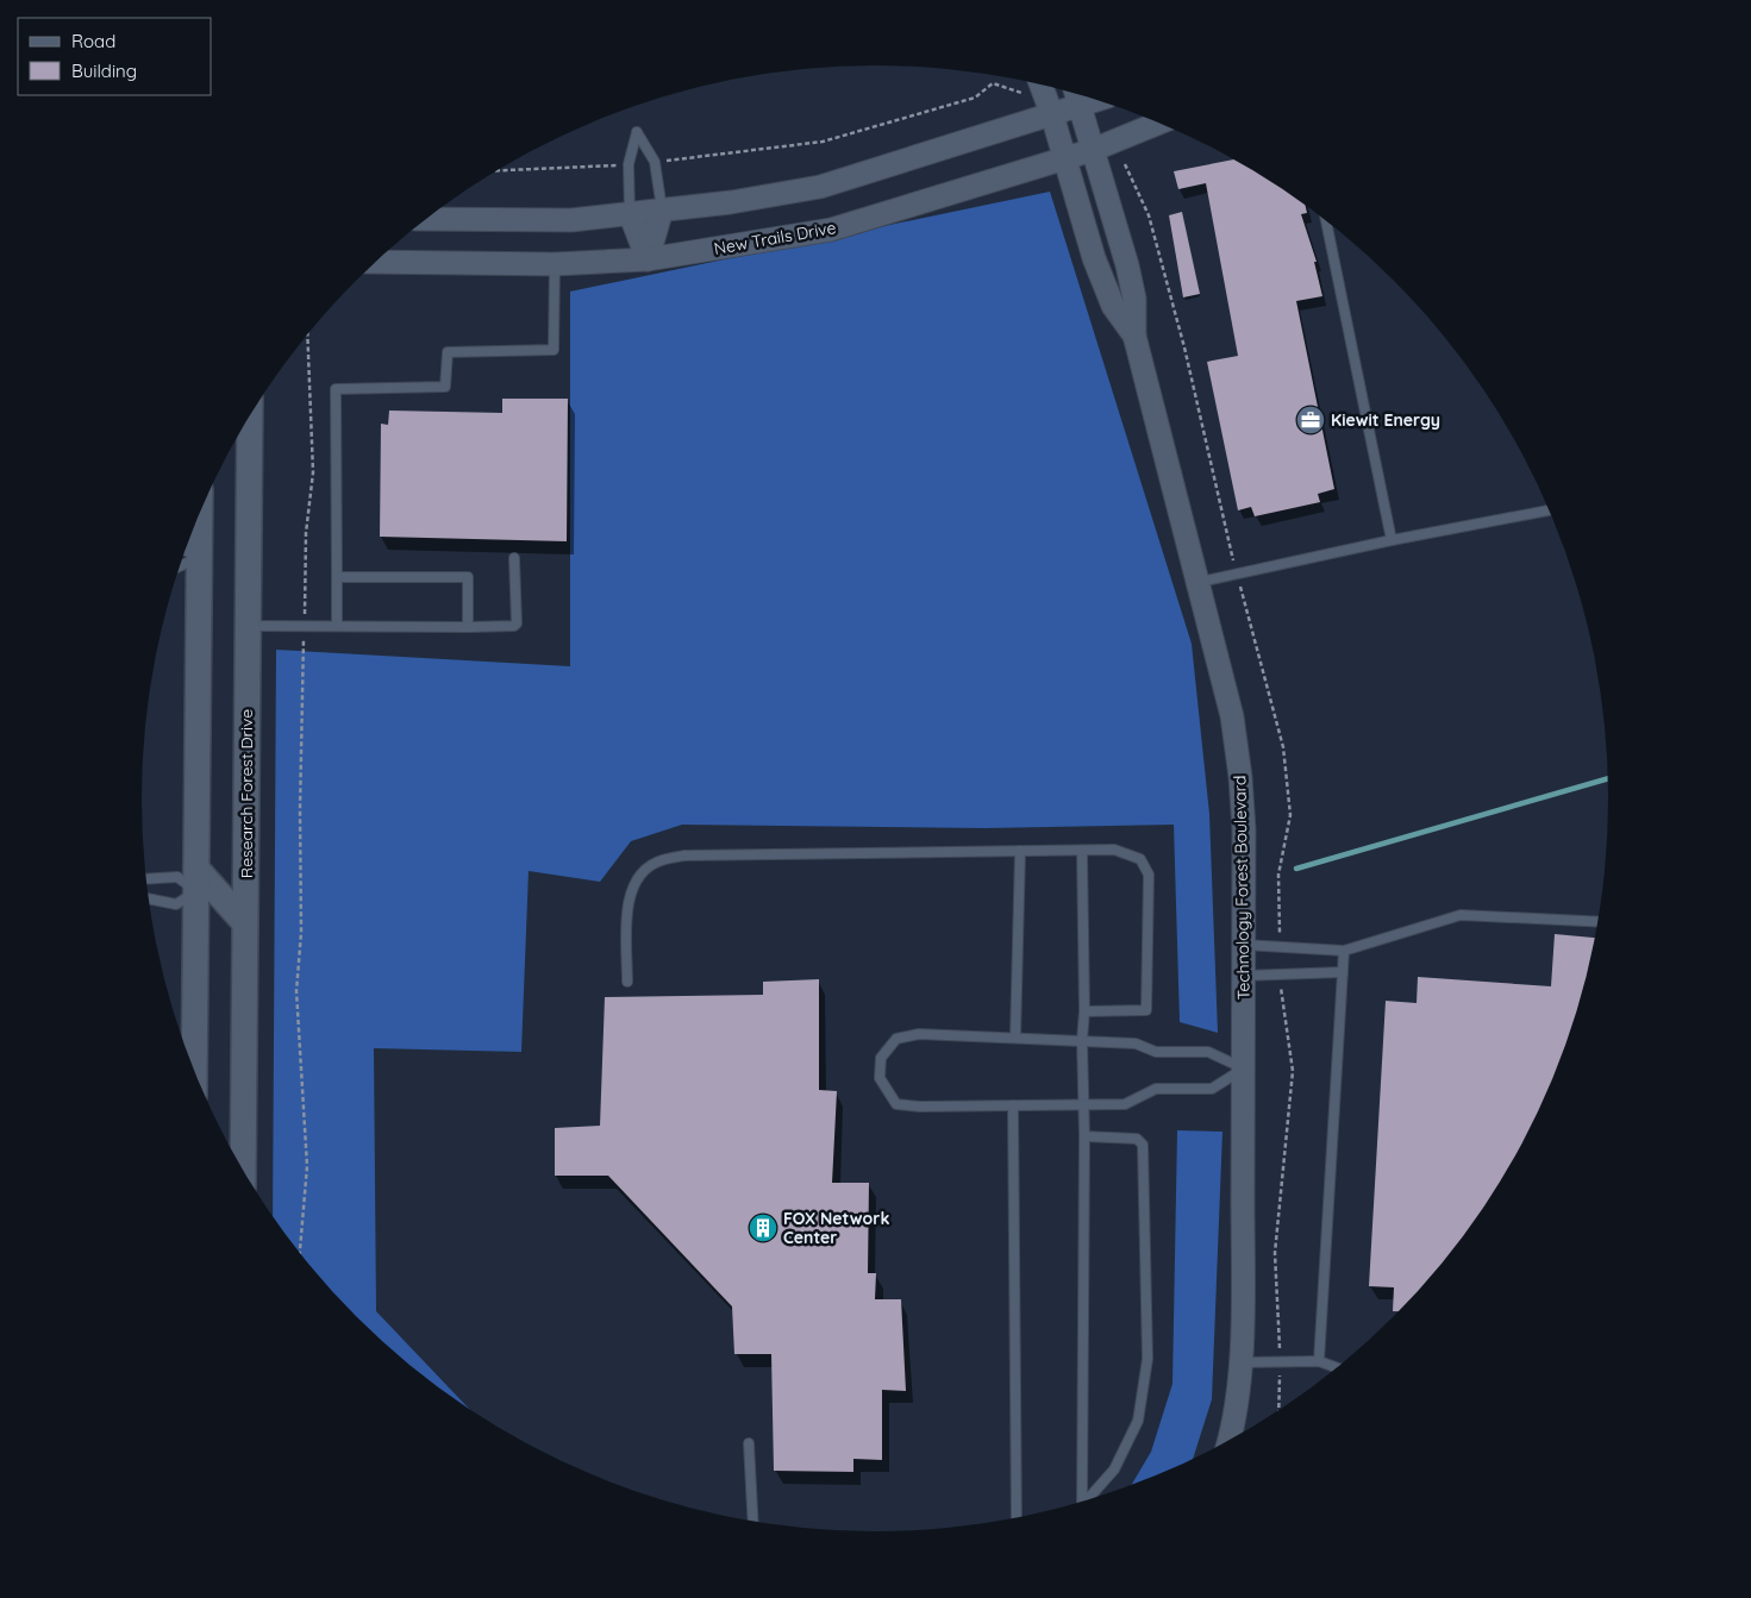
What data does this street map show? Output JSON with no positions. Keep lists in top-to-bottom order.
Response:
{
  "streets": {
    "main road": ["Research Forest Drive"],
    "street": ["New Trails Drive", "Technology Forest Boulevard"]
  },
  "crossings": [
    ["New Trails Drive", "Technology Forest Boulevard"]
  ],
  "places": {
    "office": ["Kiewit Energy"],
    "building": ["FOX Network Center"]
  },
  "legend": ["Road", "Building"]
}
